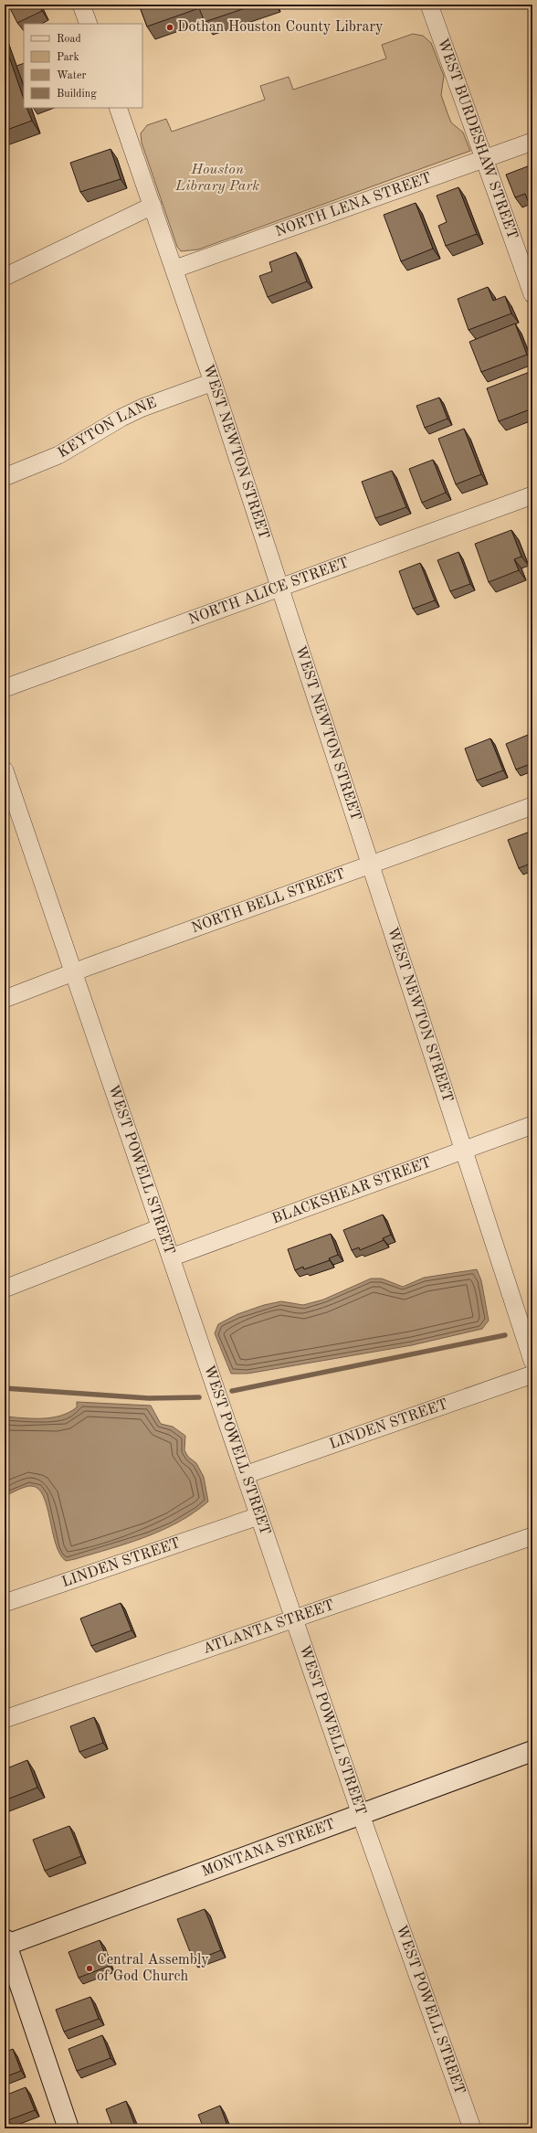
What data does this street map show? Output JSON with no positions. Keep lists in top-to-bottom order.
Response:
{
  "streets": {
    "street": [
      "WEST BURDESHAW STREET",
      "NORTH LENA STREET",
      "KEYTON LANE",
      "WEST NEWTON STREET",
      "NORTH ALICE STREET",
      "NORTH BELL STREET",
      "WEST POWELL STREET",
      "BLACKSHEAR STREET",
      "LINDEN STREET",
      "ATLANTA STREET",
      "MONTANA STREET"
    ]
  },
  "crossings": [
    ["WEST BURDESHAW STREET", "NORTH LENA STREET"],
    ["NORTH LENA STREET", "WEST NEWTON STREET"],
    ["KEYTON LANE", "WEST NEWTON STREET"],
    ["WEST NEWTON STREET", "NORTH ALICE STREET"],
    ["WEST NEWTON STREET", "NORTH BELL STREET"],
    ["WEST NEWTON STREET", "BLACKSHEAR STREET"],
    ["NORTH BELL STREET", "WEST POWELL STREET"],
    ["WEST POWELL STREET", "BLACKSHEAR STREET"],
    ["WEST POWELL STREET", "LINDEN STREET"],
    ["WEST POWELL STREET", "ATLANTA STREET"],
    ["WEST POWELL STREET", "MONTANA STREET"]
  ],
  "parks": ["Houston Library Park"],
  "places": ["Dothan Houston County Library", "Central Assembly of God Church"],
  "legend": [
    "Road",
    "Park",
    "Water",
    "Building"
  ]
}
